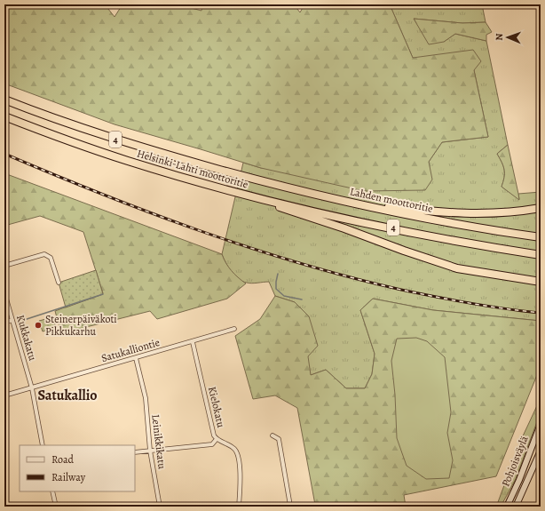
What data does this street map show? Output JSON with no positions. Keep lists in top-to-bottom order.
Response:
{
  "streets": {
    "highway": ["4", "Helsinki-Lahti moottoritie", "Lahden moottoritie"],
    "main road": ["Pohjoisväylä"],
    "street": [
      "Kukkakatu",
      "Satukalliontie",
      "Kielokatu",
      "Leinikkikatu"
    ]
  },
  "crossings": [
    ["4", "Helsinki-Lahti moottoritie"],
    ["Helsinki-Lahti moottoritie", "Lahden moottoritie"],
    ["Kukkakatu", "Satukalliontie"],
    ["Satukalliontie", "Kielokatu"],
    ["Satukalliontie", "Leinikkikatu"]
  ],
  "districts": ["Satukallio"],
  "places": ["Steinerpäiväkoti Pikkukarhu"],
  "legend": ["Road", "Railway"],
  "north": "left"
}
